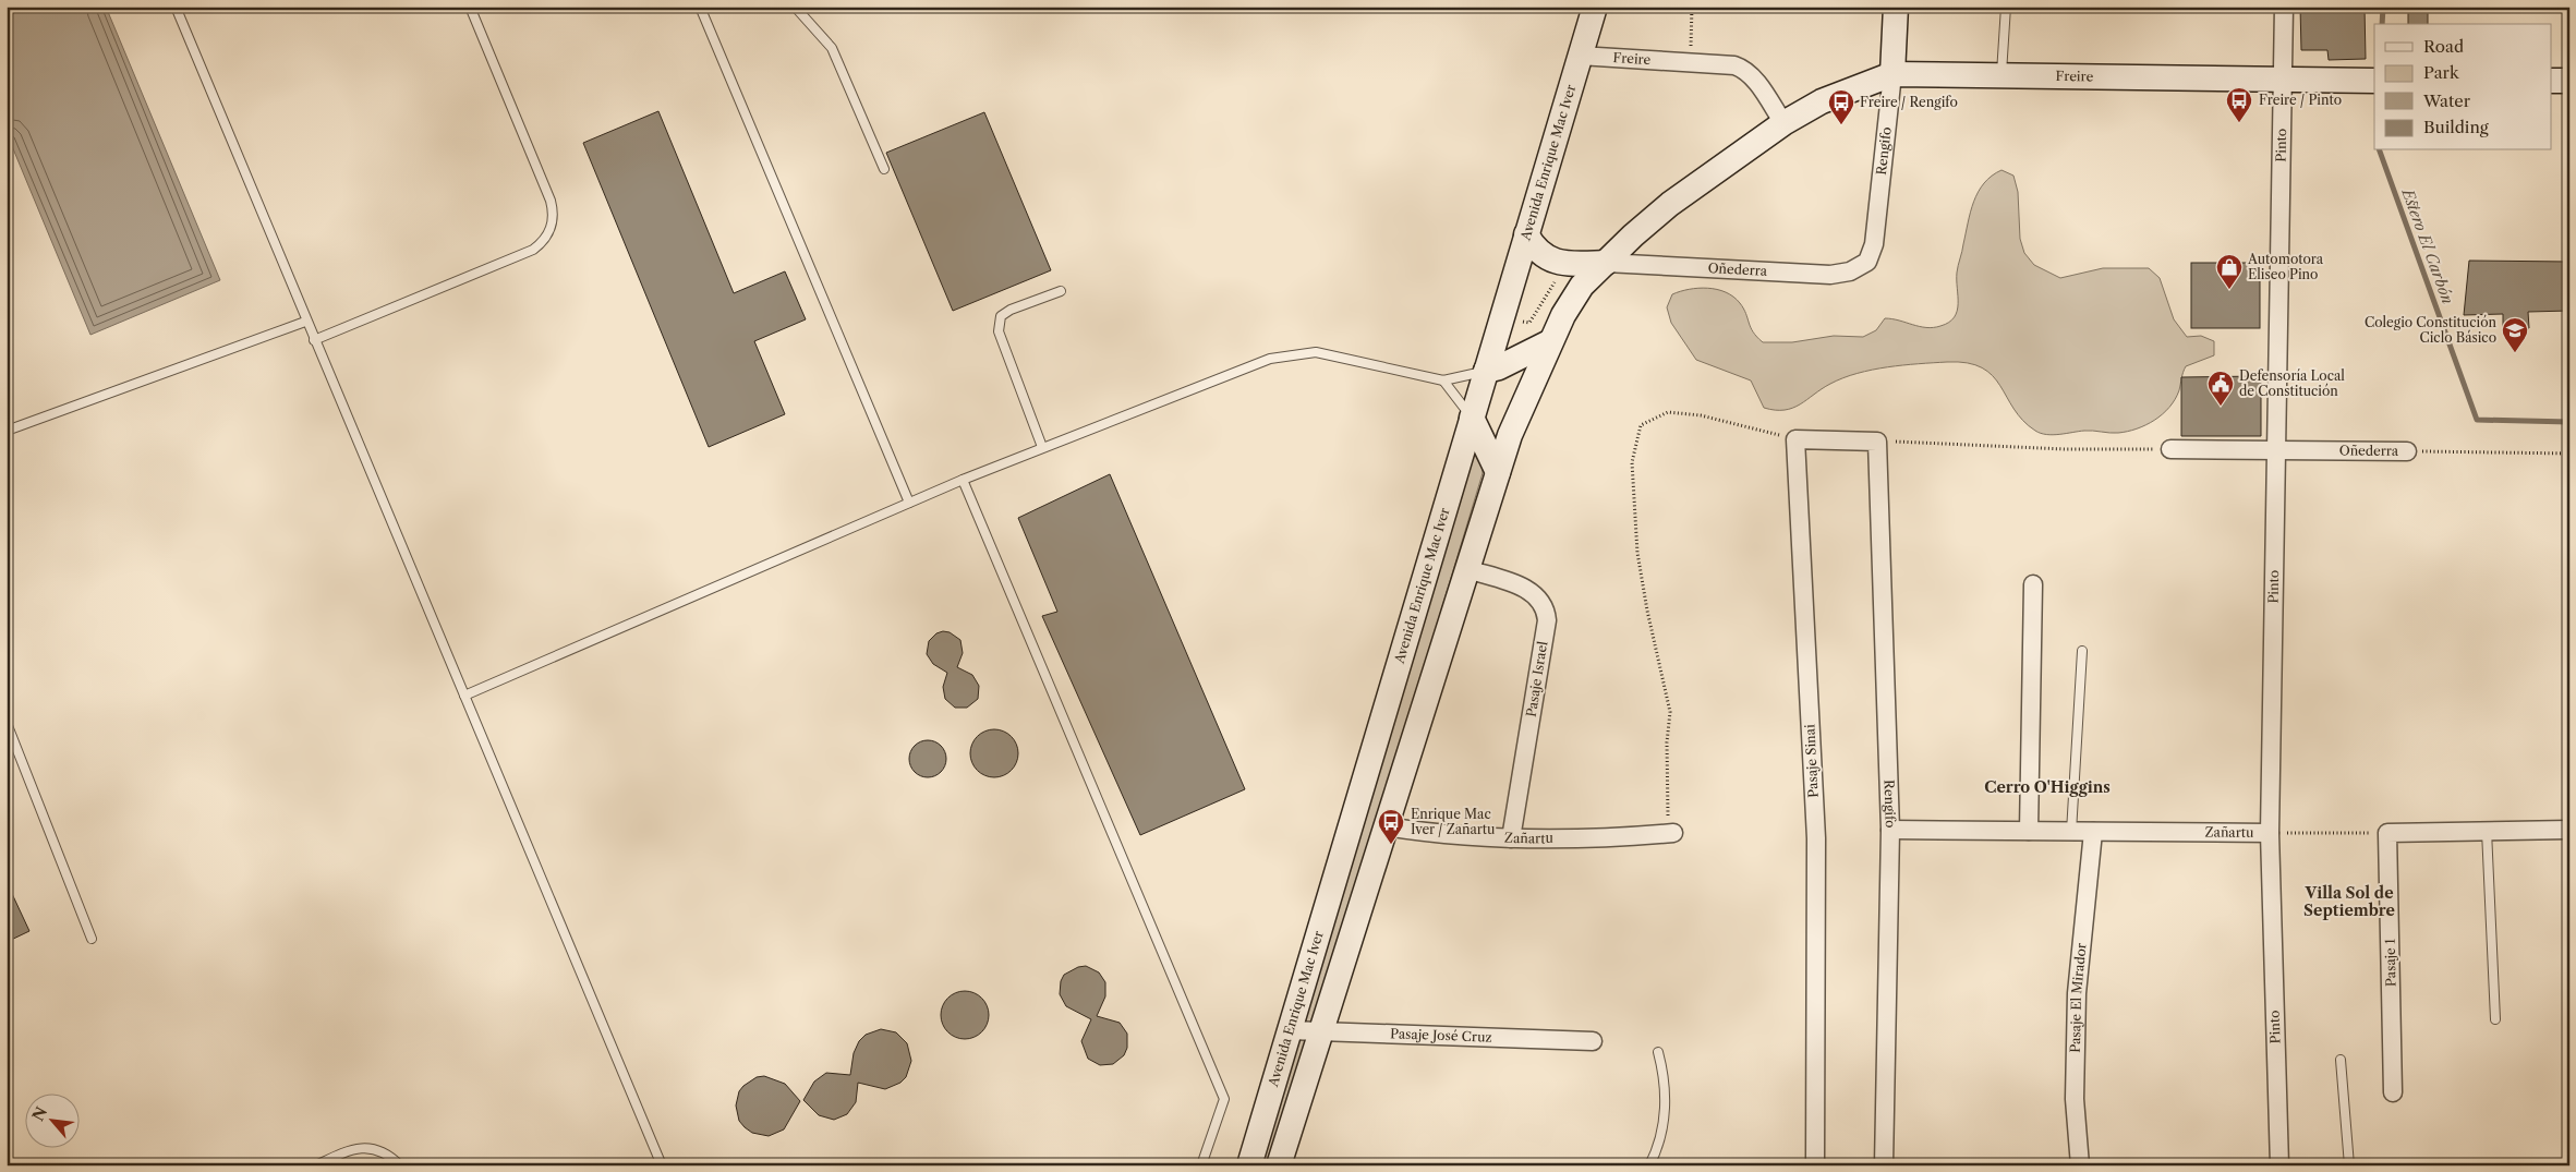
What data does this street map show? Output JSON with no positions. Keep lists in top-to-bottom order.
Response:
{
  "streets": {
    "main road": ["Freire", "Rengifo", "Avenida Enrique Mac Iver"],
    "street": [
      "Pinto",
      "Oñederra",
      "Pasaje Israel",
      "Pasaje Sinai",
      "Zañartu",
      "Pasaje 1",
      "Pasaje El Mirador",
      "Pasaje José Cruz"
    ]
  },
  "crossings": [
    ["Freire", "Pinto"],
    ["Freire", "Rengifo"],
    ["Freire", "Avenida Enrique Mac Iver"],
    ["Freire", "Oñederra"],
    ["Pinto", "Oñederra"],
    ["Pinto", "Zañartu"],
    ["Rengifo", "Oñederra"],
    ["Rengifo", "Zañartu"],
    ["Avenida Enrique Mac Iver", "Pasaje José Cruz"],
    ["Pasaje Israel", "Zañartu"],
    ["Zañartu", "Pasaje 1"],
    ["Zañartu", "Pasaje El Mirador"]
  ],
  "districts": ["Cerro O'Higgins", "Villa Sol de Septiembre"],
  "water": ["Estero El Carbón"],
  "places": {
    "bus stop": ["Freire / Pinto", "Freire / Rengifo", "Enrique Mac Iver / Zañartu"],
    "shop": ["Automotora Eliseo Pino"],
    "school or university": ["Colegio Constitución Ciclo Básico"],
    "public building": ["Defensoría Local de Constitución"]
  },
  "legend": [
    "Road",
    "Park",
    "Water",
    "Building"
  ],
  "north": "top left"
}
